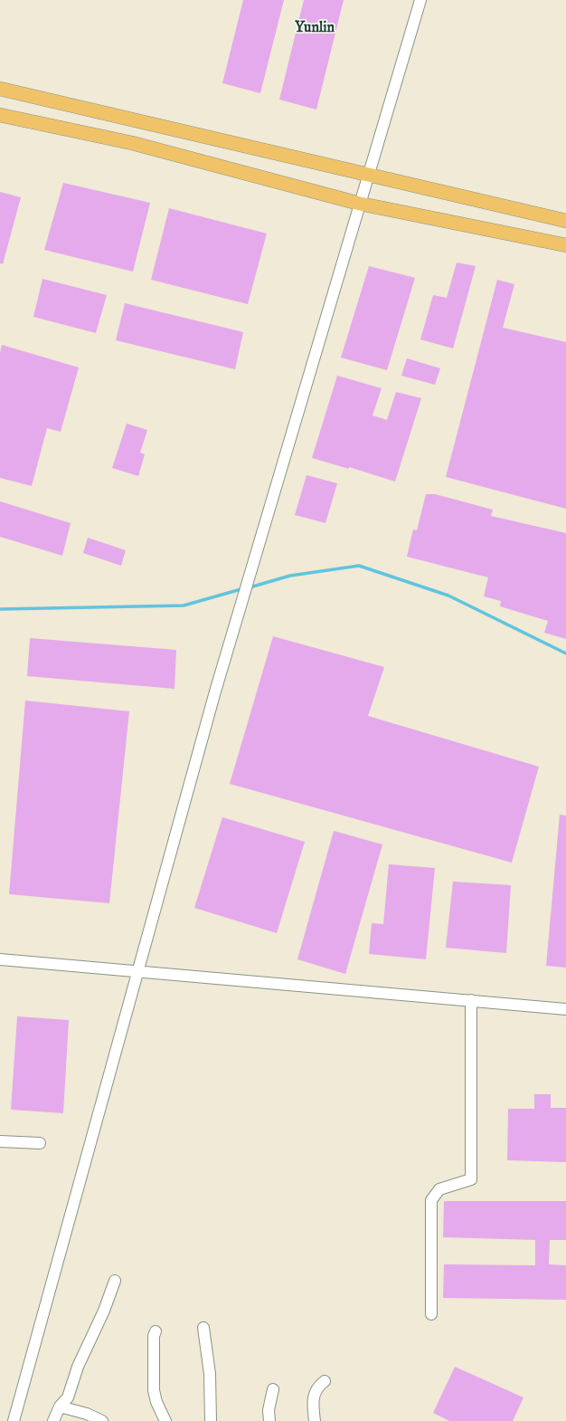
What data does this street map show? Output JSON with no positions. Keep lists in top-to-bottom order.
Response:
{
  "districts": ["Yunlin"]
}
